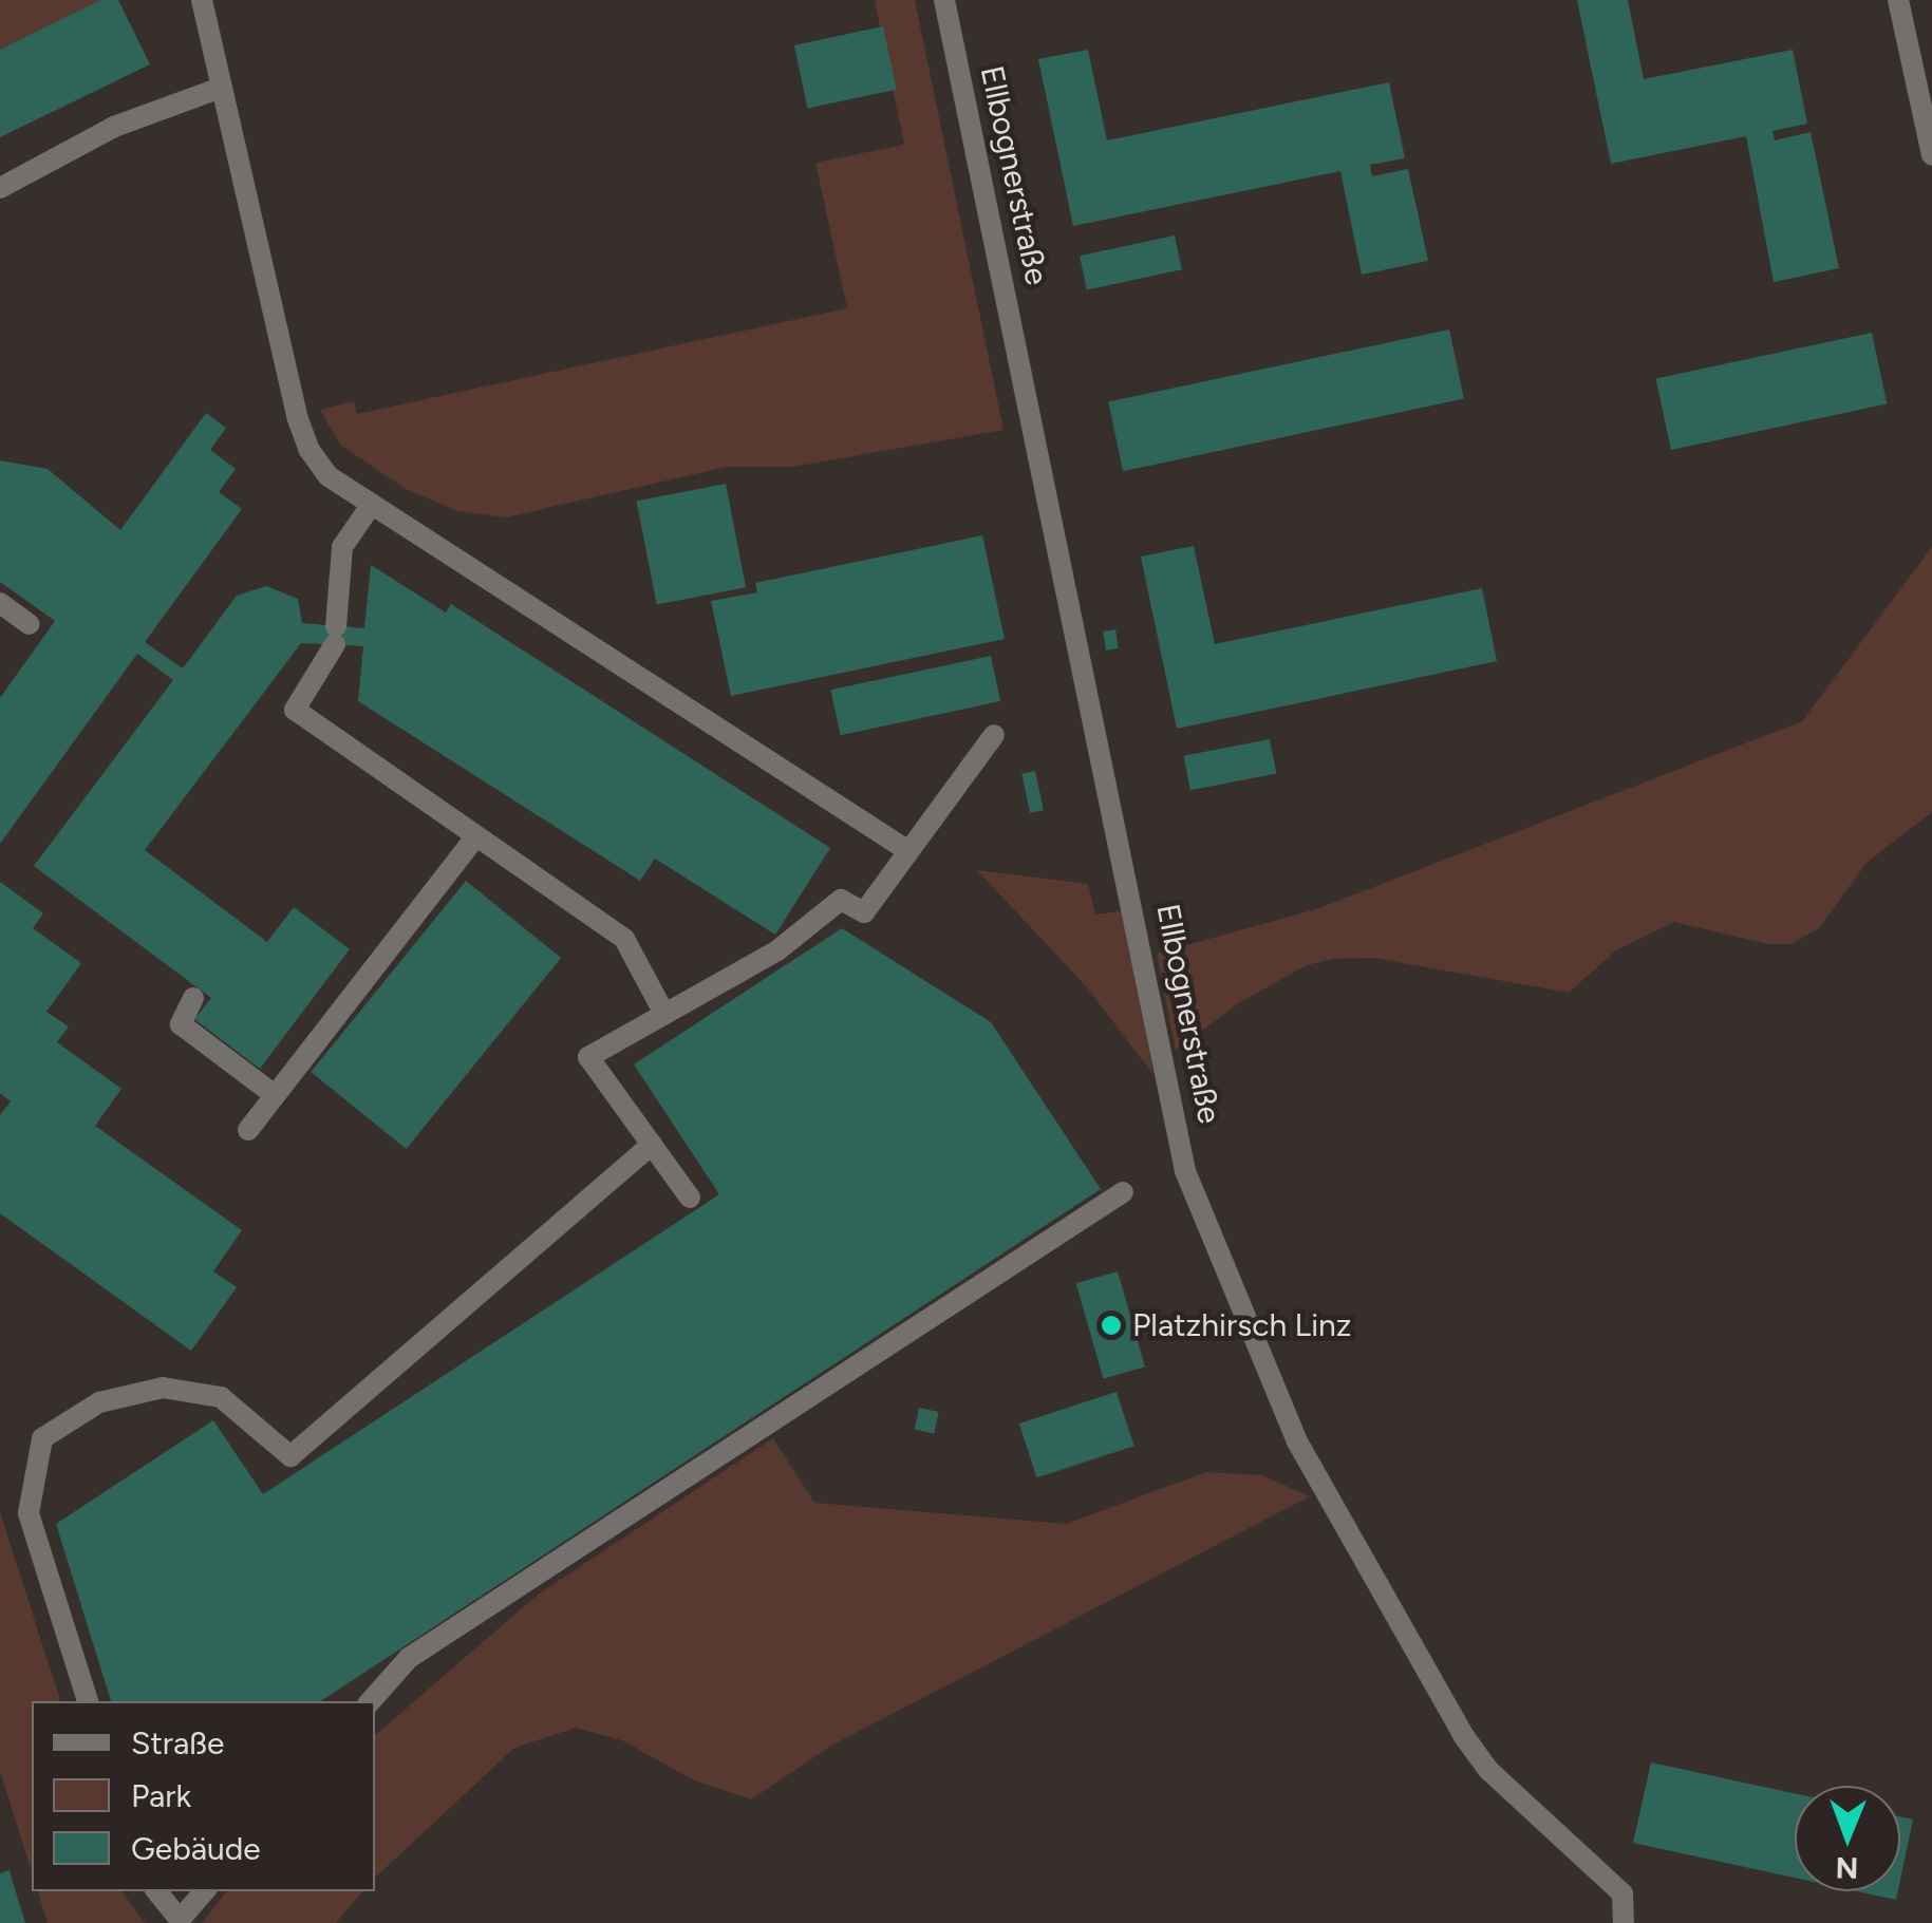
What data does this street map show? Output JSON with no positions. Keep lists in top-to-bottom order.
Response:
{
  "streets": {
    "street": ["Ellbognerstraße"]
  },
  "places": ["Platzhirsch Linz"],
  "legend": ["Straße", "Park", "Gebäude"],
  "north": "bottom"
}
